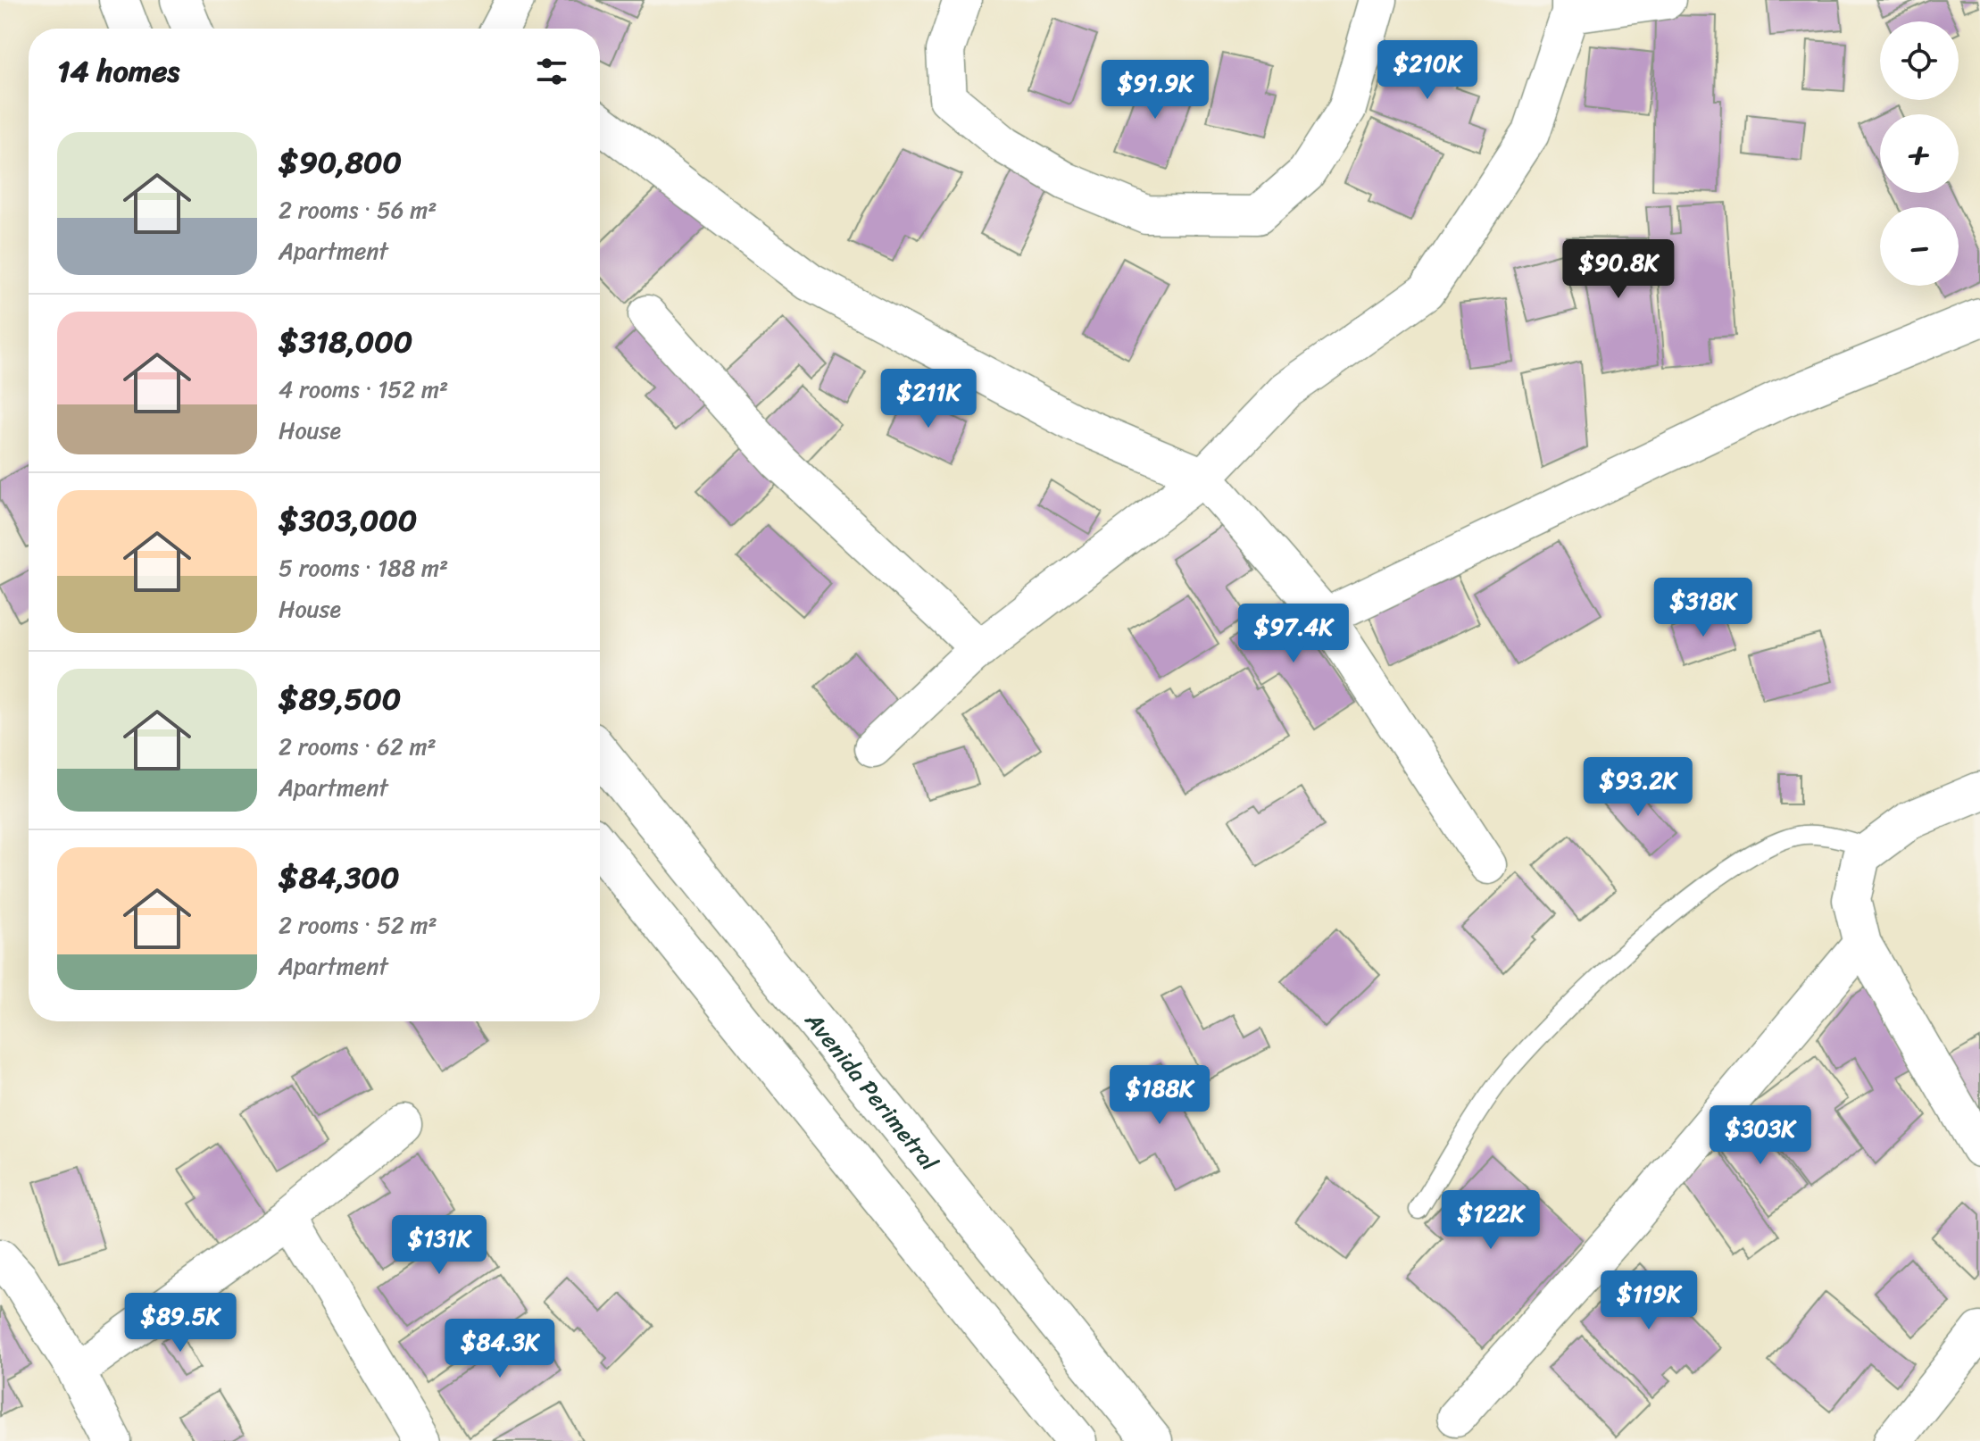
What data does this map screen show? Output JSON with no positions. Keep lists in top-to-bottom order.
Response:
{
  "streets": {
    "main road": ["Avenida Perimetral"]
  },
  "page": {
    "map_buttons": ["+", "−"],
    "heading": "14 homes",
    "price": [
      "$210K",
      "$91.9K",
      "$90.8K",
      "$211K",
      "$318K",
      "$97.4K",
      "$93.2K",
      "$188K",
      "$303K",
      "$122K",
      "$131K",
      "$119K",
      "$89.5K",
      "$84.3K"
    ],
    "list": [
      {
        "name": "$90,800",
        "note": "2 rooms · 56 m² · Apartment"
      },
      {
        "name": "$318,000",
        "note": "4 rooms · 152 m² · House"
      },
      {
        "name": "$303,000",
        "note": "5 rooms · 188 m² · House"
      },
      {
        "name": "$89,500",
        "note": "2 rooms · 62 m² · Apartment"
      },
      {
        "name": "$84,300",
        "note": "2 rooms · 52 m² · Apartment"
      }
    ]
  }
}
